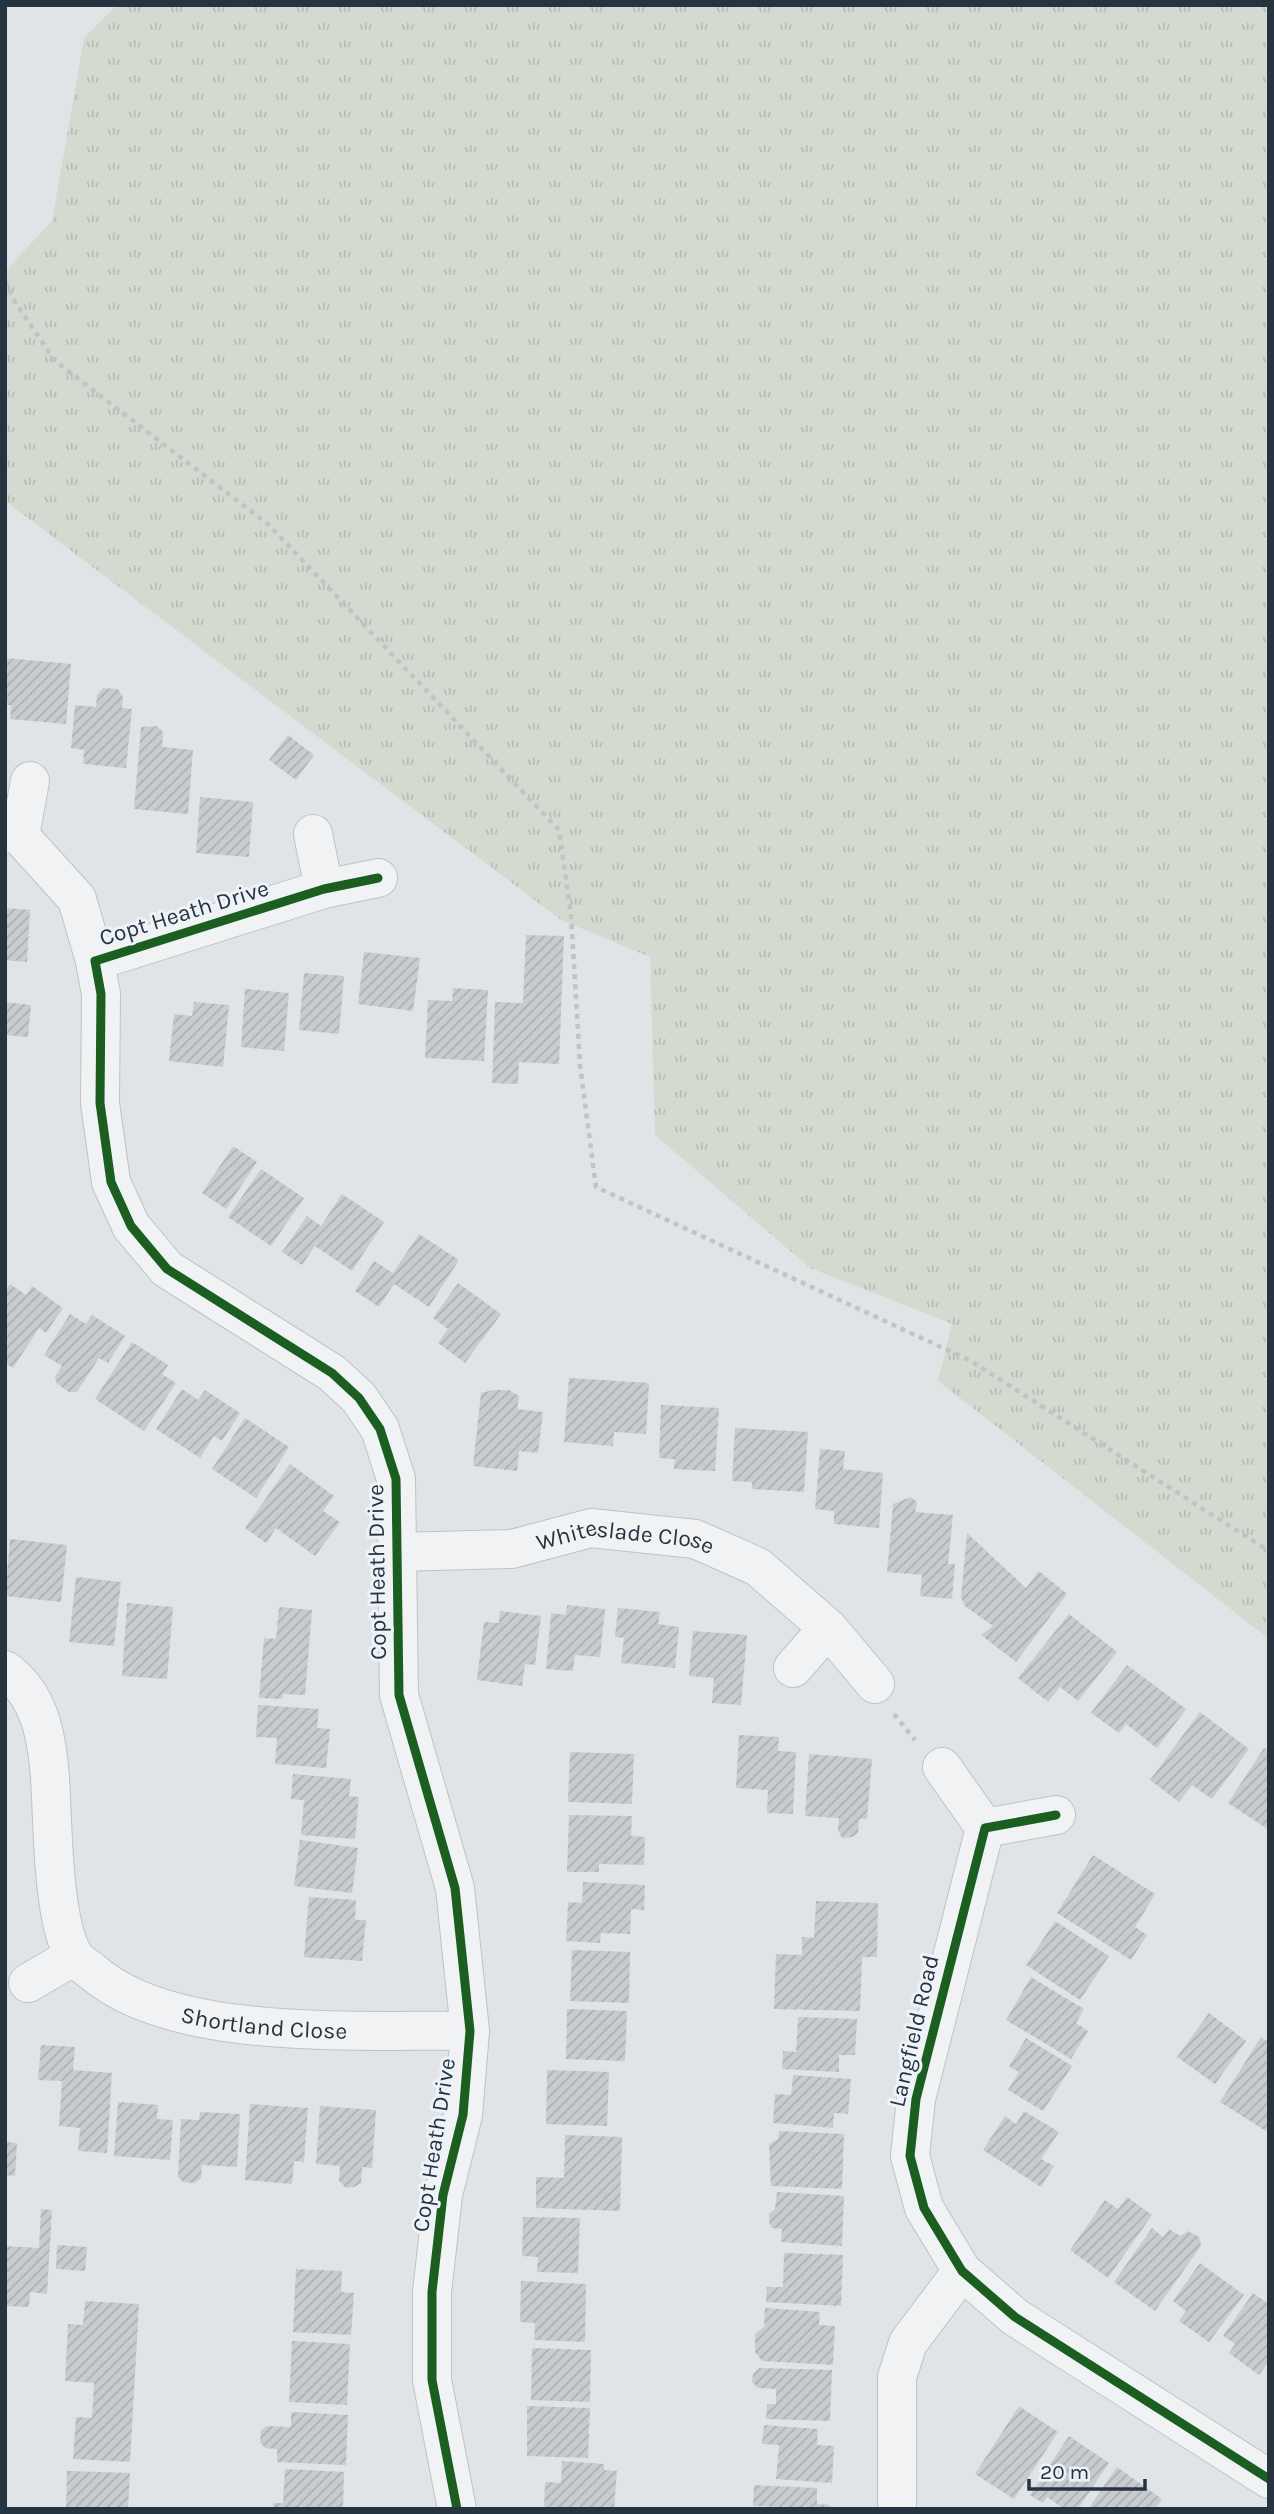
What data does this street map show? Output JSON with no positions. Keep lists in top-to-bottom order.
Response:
{
  "streets": {
    "street": [
      "Copt Heath Drive",
      "Whiteslade Close",
      "Shortland Close",
      "Langfield Road"
    ]
  },
  "crossings": [
    ["Copt Heath Drive", "Whiteslade Close"],
    ["Copt Heath Drive", "Shortland Close"]
  ],
  "scale_bar": "20 m"
}
